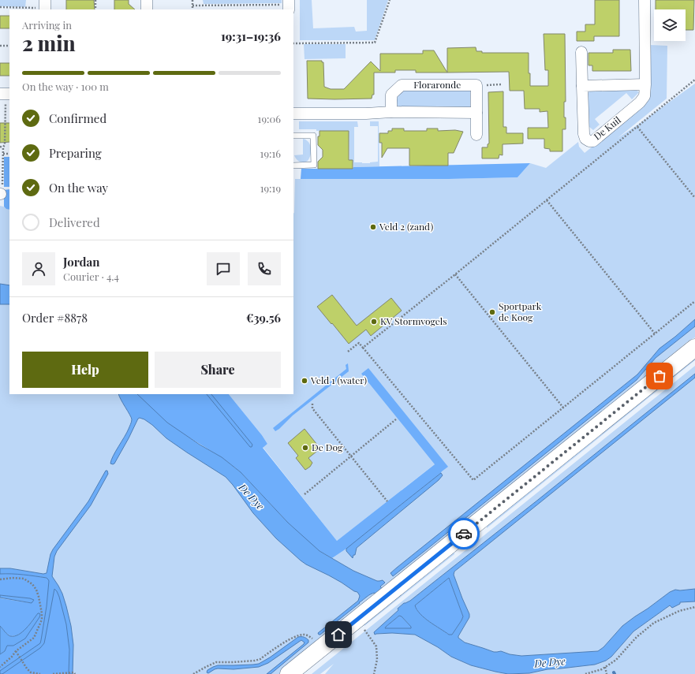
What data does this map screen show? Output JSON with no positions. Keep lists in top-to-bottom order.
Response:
{
  "streets": {
    "street": ["Floraronde", "De Kuil"]
  },
  "water": ["De Dye"],
  "places": [
    "Veld 2 (zand)",
    "Sportpark de Koog",
    "KV Stormvogels",
    "Veld 1 (water)",
    "De Dog"
  ],
  "page": {
    "heading": ["2 min", "Arriving in", "19:31–19:36"],
    "panel": [
      "Jordan",
      "Courier · 4.4",
      "Order #8878",
      "€39.56"
    ],
    "bar": "On the way · 100 m",
    "list": [
      ["Confirmed", "19:06"],
      ["Preparing", "19:16"],
      ["On the way", "19:19"],
      "Delivered"
    ],
    "buttons": ["Help", "Share"]
  }
}
